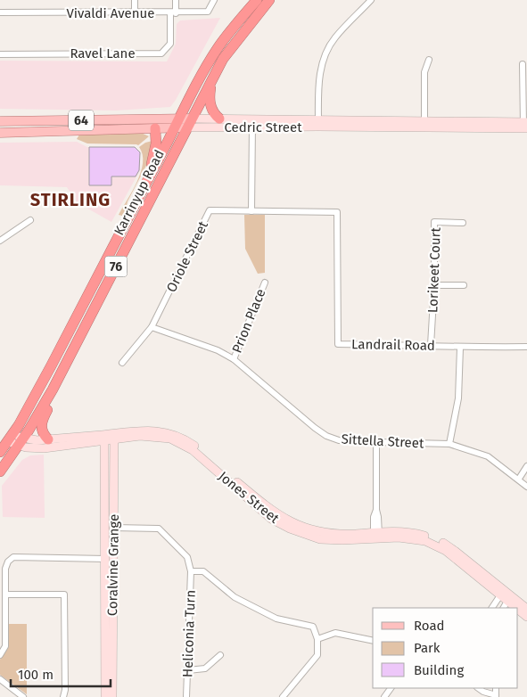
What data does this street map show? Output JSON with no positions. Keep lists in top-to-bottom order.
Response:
{
  "streets": {
    "highway": ["Karrinyup Road", "76"],
    "main road": ["64", "Cedric Street"],
    "street": [
      "Vivaldi Avenue",
      "Ravel Lane",
      "Oriole Street",
      "Lorikeet Court",
      "Prion Place",
      "Landrail Road",
      "Sittella Street",
      "Jones Street",
      "Coralvine Grange",
      "Heliconia Turn"
    ]
  },
  "crossings": [
    ["Vivaldi Avenue", "Ravel Lane"],
    ["Cedric Street", "Karrinyup Road"],
    ["Karrinyup Road", "Jones Street"],
    ["Oriole Street", "Landrail Road"],
    ["Oriole Street", "Sittella Street"],
    ["Lorikeet Court", "Landrail Road"],
    ["Prion Place", "Sittella Street"],
    ["Jones Street", "Coralvine Grange"]
  ],
  "districts": ["STIRLING"],
  "legend": ["Road", "Park", "Building"],
  "scale_bar": "100 m"
}
